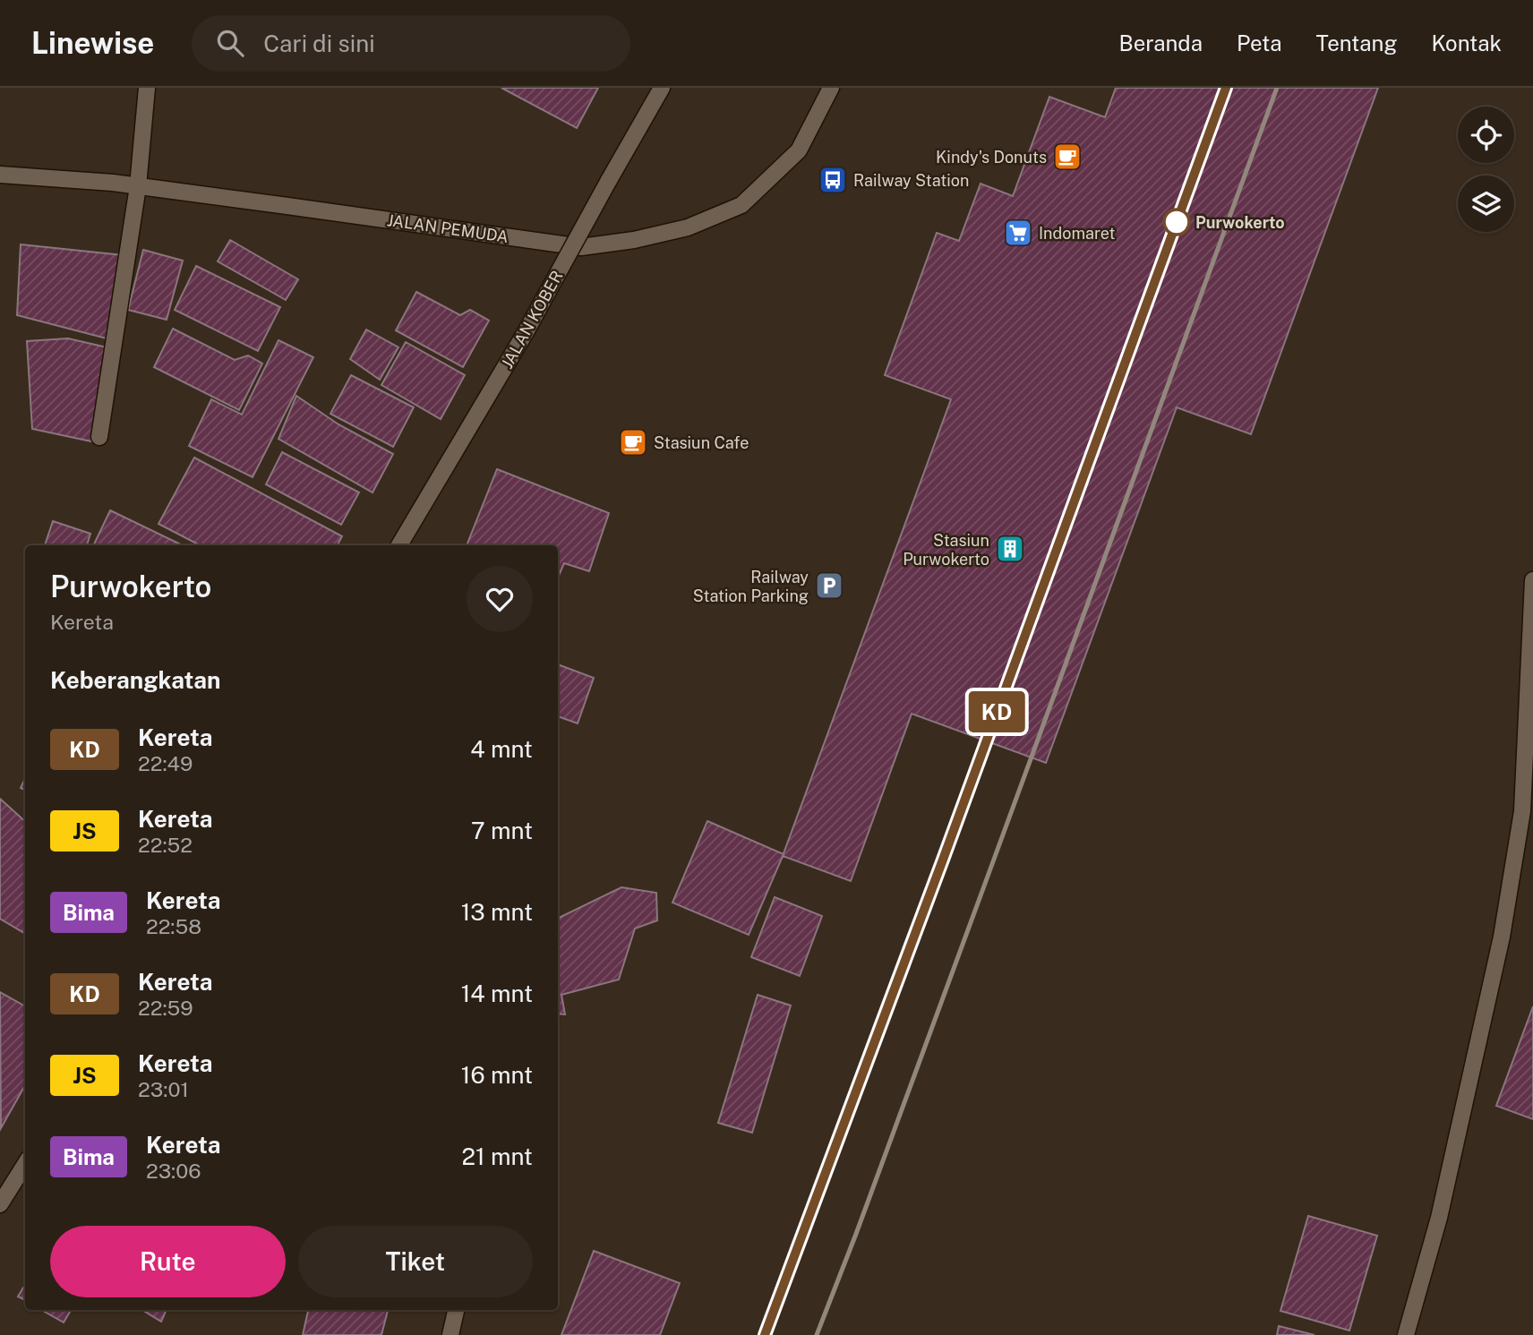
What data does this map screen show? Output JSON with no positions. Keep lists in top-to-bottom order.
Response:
{
  "streets": {
    "street": ["JALAN PEMUDA", "JALAN KOBER"]
  },
  "places": {
    "cafe": ["Kindy's Donuts", "Stasiun Cafe"],
    "bus stop": ["Railway Station"],
    "other": ["Purwokerto"],
    "supermarket": ["Indomaret"],
    "building": ["Stasiun Purwokerto"],
    "parking": ["Railway Station Parking"]
  },
  "page": {
    "header": "Linewise",
    "search": "Cari di sini",
    "nav": [
      "Beranda",
      "Peta",
      "Tentang",
      "Kontak"
    ],
    "on_map": "KD",
    "heading": [
      ["Purwokerto", "Kereta"],
      "Keberangkatan"
    ],
    "list": [
      {
        "mark": "KD",
        "name": "Kereta",
        "note": "22:49",
        "value": "4 mnt"
      },
      {
        "mark": "JS",
        "name": "Kereta",
        "note": "22:52",
        "value": "7 mnt"
      },
      {
        "mark": "Bima",
        "name": "Kereta",
        "note": "22:58",
        "value": "13 mnt"
      },
      {
        "mark": "KD",
        "name": "Kereta",
        "note": "22:59",
        "value": "14 mnt"
      },
      {
        "mark": "JS",
        "name": "Kereta",
        "note": "23:01",
        "value": "16 mnt"
      },
      {
        "mark": "Bima",
        "name": "Kereta",
        "note": "23:06",
        "value": "21 mnt"
      }
    ],
    "buttons": ["Rute", "Tiket"]
  }
}
